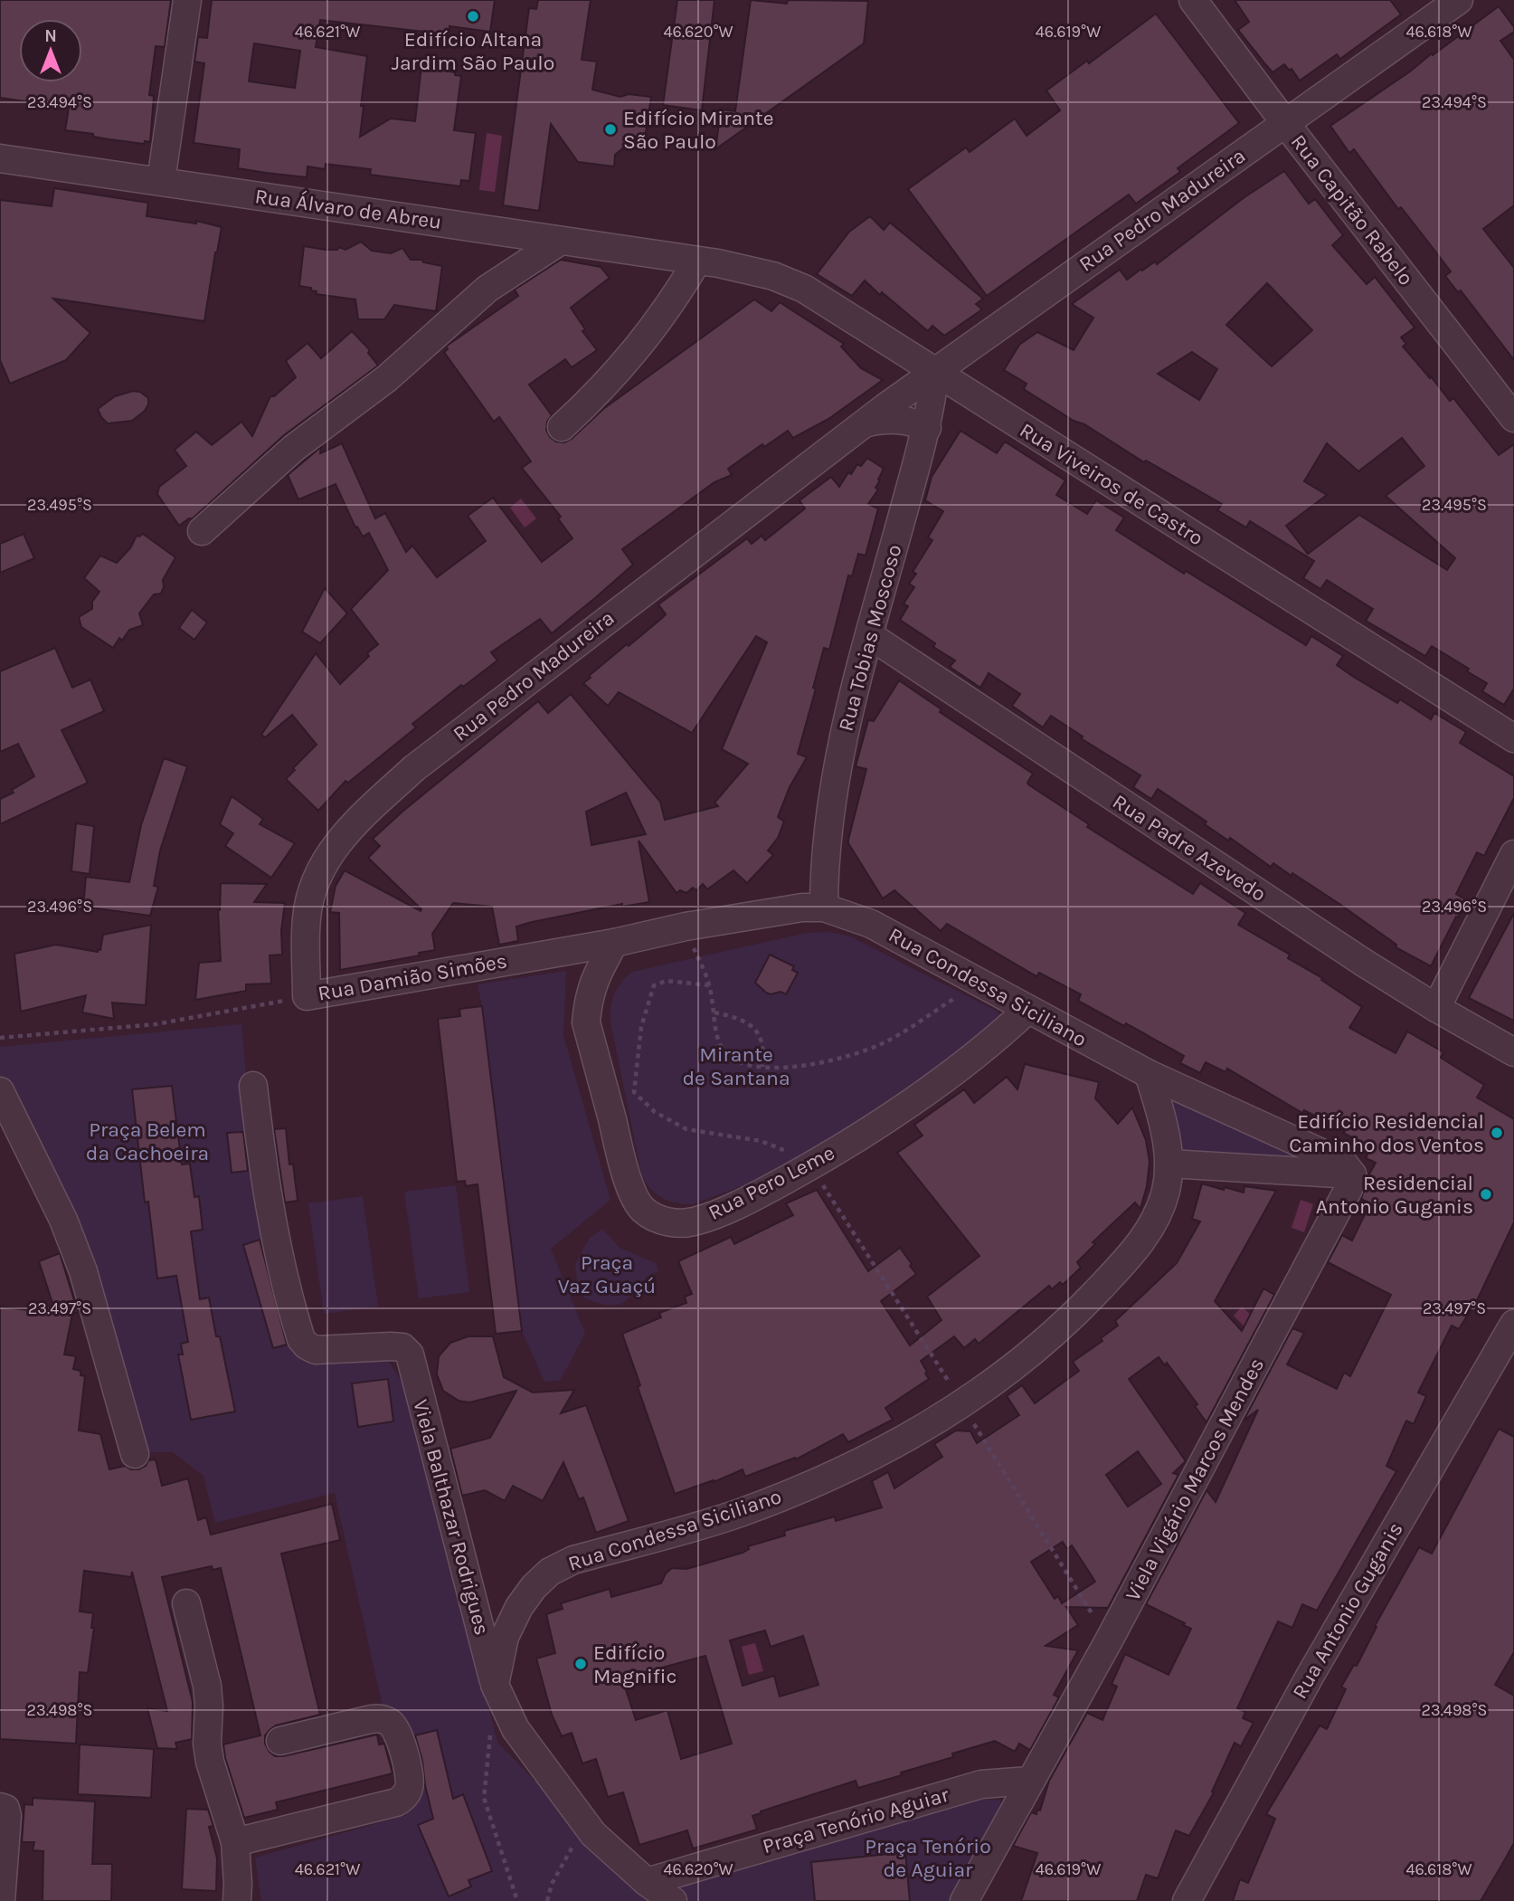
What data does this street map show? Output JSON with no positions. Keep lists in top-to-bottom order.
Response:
{
  "streets": {
    "street": [
      "Rua Álvaro de Abreu",
      "Rua Pedro Madureira",
      "Rua Capitão Rabelo",
      "Rua Viveiros de Castro",
      "Rua Tobias Moscoso",
      "Rua Padre Azevedo",
      "Rua Damião Simões",
      "Rua Condessa Siciliano",
      "Rua Pero Leme",
      "Viela Vigário Marcos Mendes",
      "Viela Balthazar Rodrigues",
      "Rua Antonio Guganis",
      "Praça Tenório Aguiar"
    ]
  },
  "crossings": [
    ["Rua Álvaro de Abreu", "Rua Viveiros de Castro"],
    ["Rua Pedro Madureira", "Rua Capitão Rabelo"],
    ["Rua Pedro Madureira", "Rua Viveiros de Castro"],
    ["Rua Pedro Madureira", "Rua Tobias Moscoso"],
    ["Rua Pedro Madureira", "Rua Damião Simões"],
    ["Rua Viveiros de Castro", "Rua Tobias Moscoso"],
    ["Rua Tobias Moscoso", "Rua Padre Azevedo"],
    ["Rua Tobias Moscoso", "Rua Damião Simões"],
    ["Rua Tobias Moscoso", "Rua Condessa Siciliano"],
    ["Rua Damião Simões", "Rua Condessa Siciliano"],
    ["Rua Damião Simões", "Rua Pero Leme"],
    ["Rua Condessa Siciliano", "Rua Pero Leme"],
    ["Rua Condessa Siciliano", "Viela Vigário Marcos Mendes"],
    ["Rua Condessa Siciliano", "Viela Balthazar Rodrigues"],
    ["Viela Vigário Marcos Mendes", "Praça Tenório Aguiar"]
  ],
  "parks": [
    "Mirante de Santana",
    "Praça Belem da Cachoeira",
    "Praça Vaz Guaçú",
    "Praça Tenório de Aguiar"
  ],
  "places": [
    "Edifício Altana Jardim São Paulo",
    "Edifício Mirante São Paulo",
    "Edifício Residencial Caminho dos Ventos",
    "Residencial Antonio Guganis",
    "Edifício Magnific"
  ],
  "north": "top",
  "coordinates": [
    "46.621°W",
    "46.620°W",
    "46.619°W",
    "46.618°W",
    "23.494°S",
    "23.495°S",
    "23.496°S",
    "23.497°S",
    "23.498°S"
  ]
}
